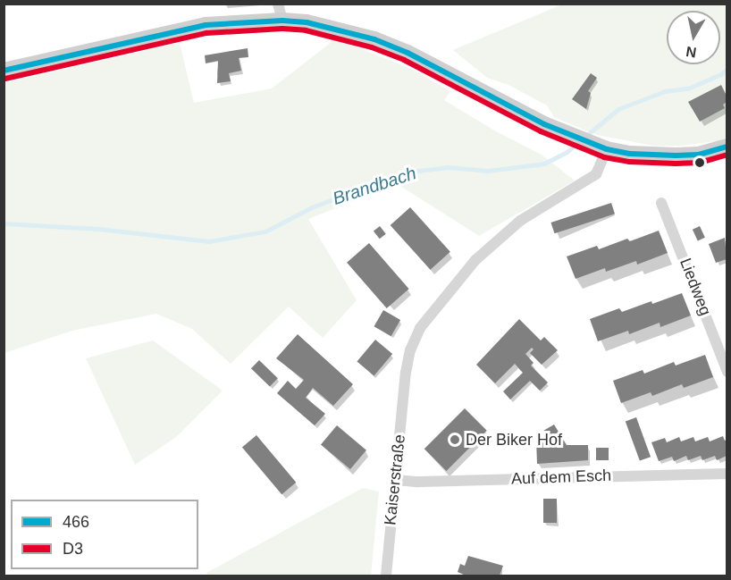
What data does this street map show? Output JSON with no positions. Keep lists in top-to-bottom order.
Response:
{
  "streets": {
    "street": ["Liedweg", "Auf dem Esch", "Kaiserstraße"]
  },
  "crossings": [
    ["Auf dem Esch", "Kaiserstraße"]
  ],
  "water": ["Brandbach"],
  "places": ["Der Biker Hof"],
  "lines": ["transit line 466", "transit line D3"],
  "legend": ["466", "D3"],
  "north": "bottom"
}
